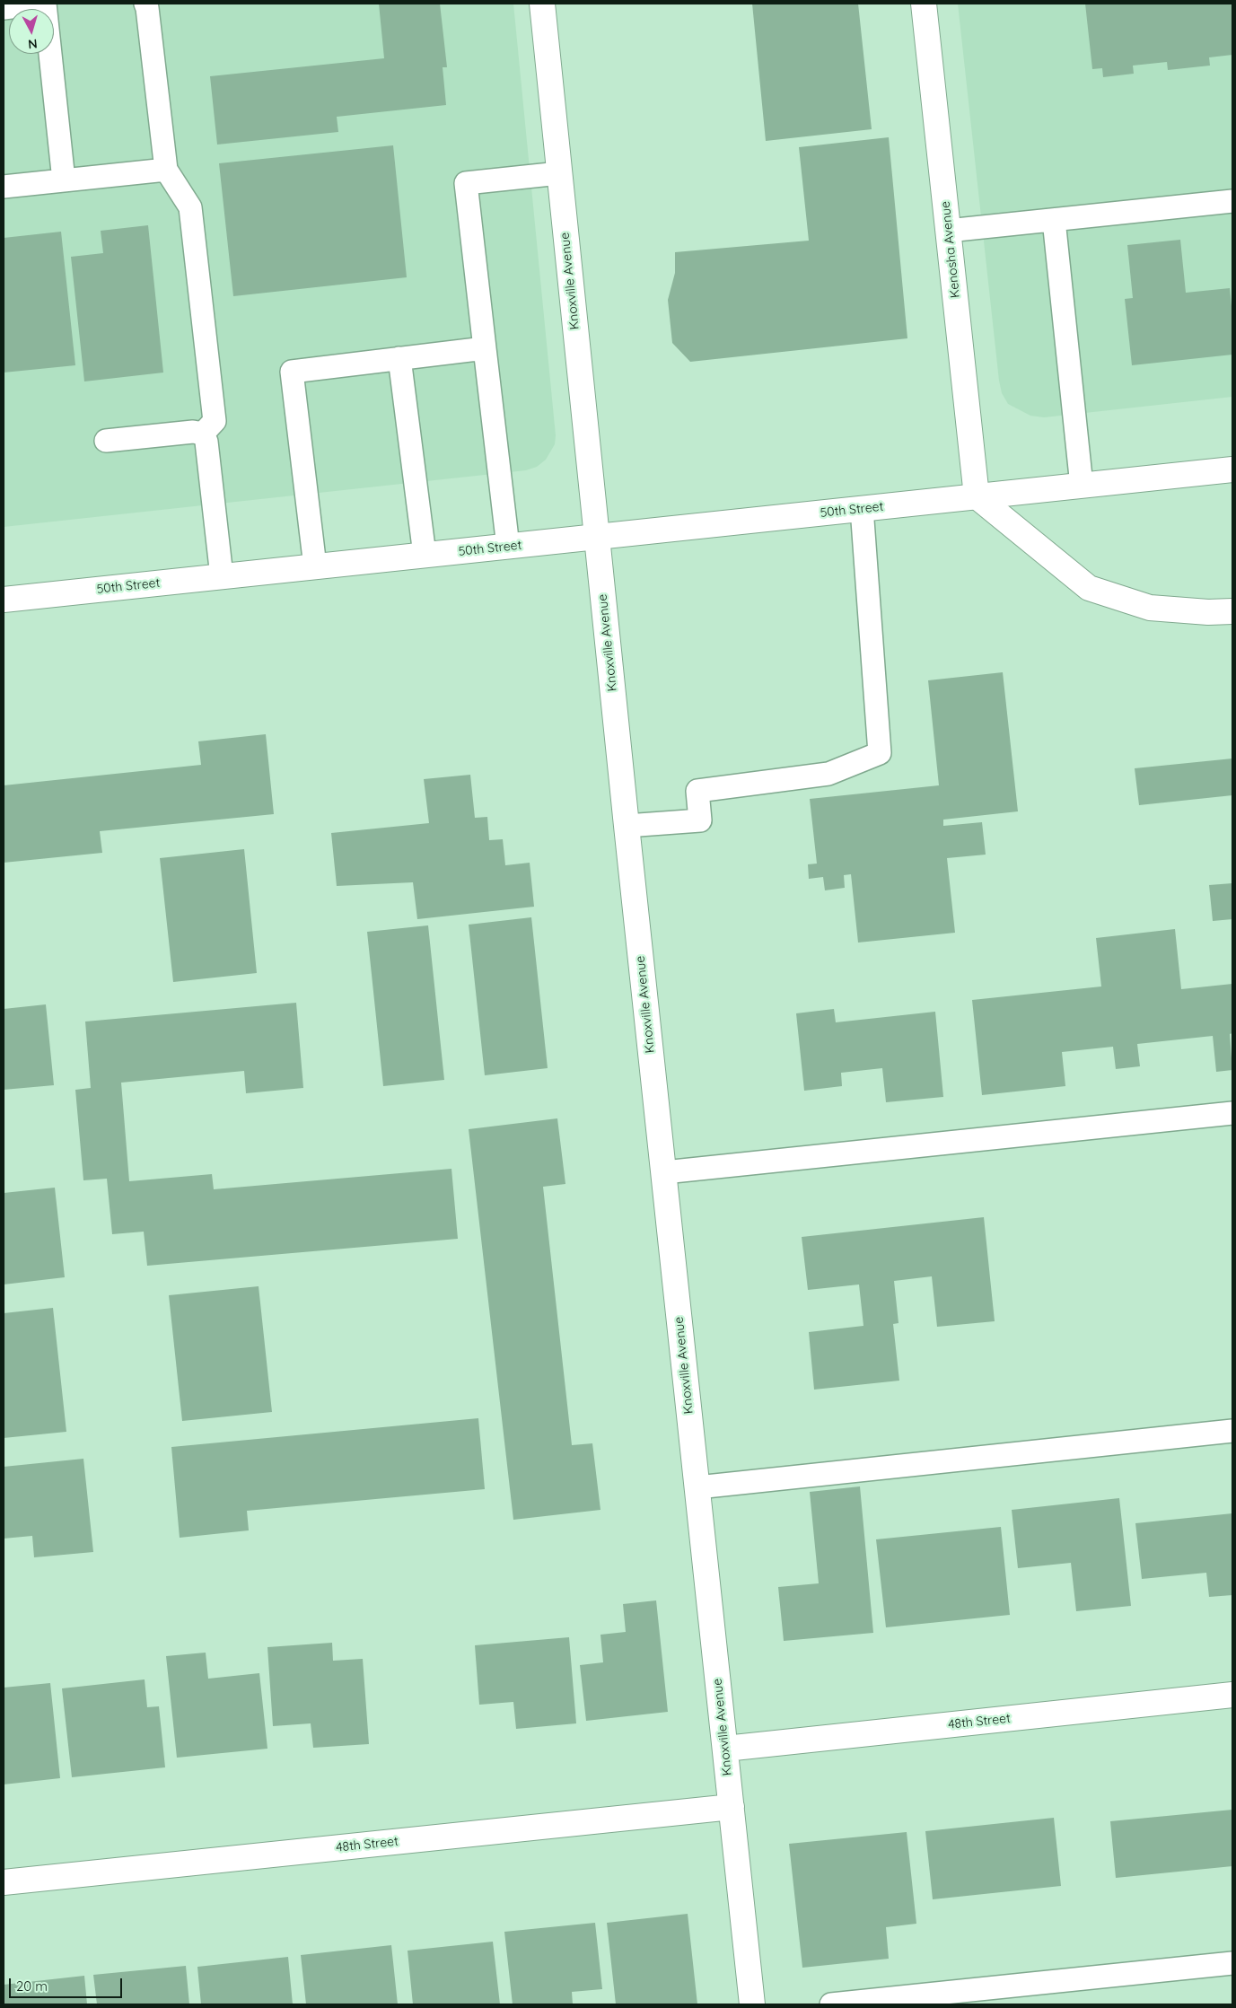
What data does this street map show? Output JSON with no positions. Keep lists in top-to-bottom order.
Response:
{
  "streets": {
    "street": [
      "Kenosha Avenue",
      "Knoxville Avenue",
      "50th Street",
      "48th Street"
    ]
  },
  "crossings": [
    ["Kenosha Avenue", "50th Street"],
    ["Knoxville Avenue", "50th Street"],
    ["Knoxville Avenue", "48th Street"]
  ],
  "scale_bar": "20 m",
  "north": "bottom"
}
